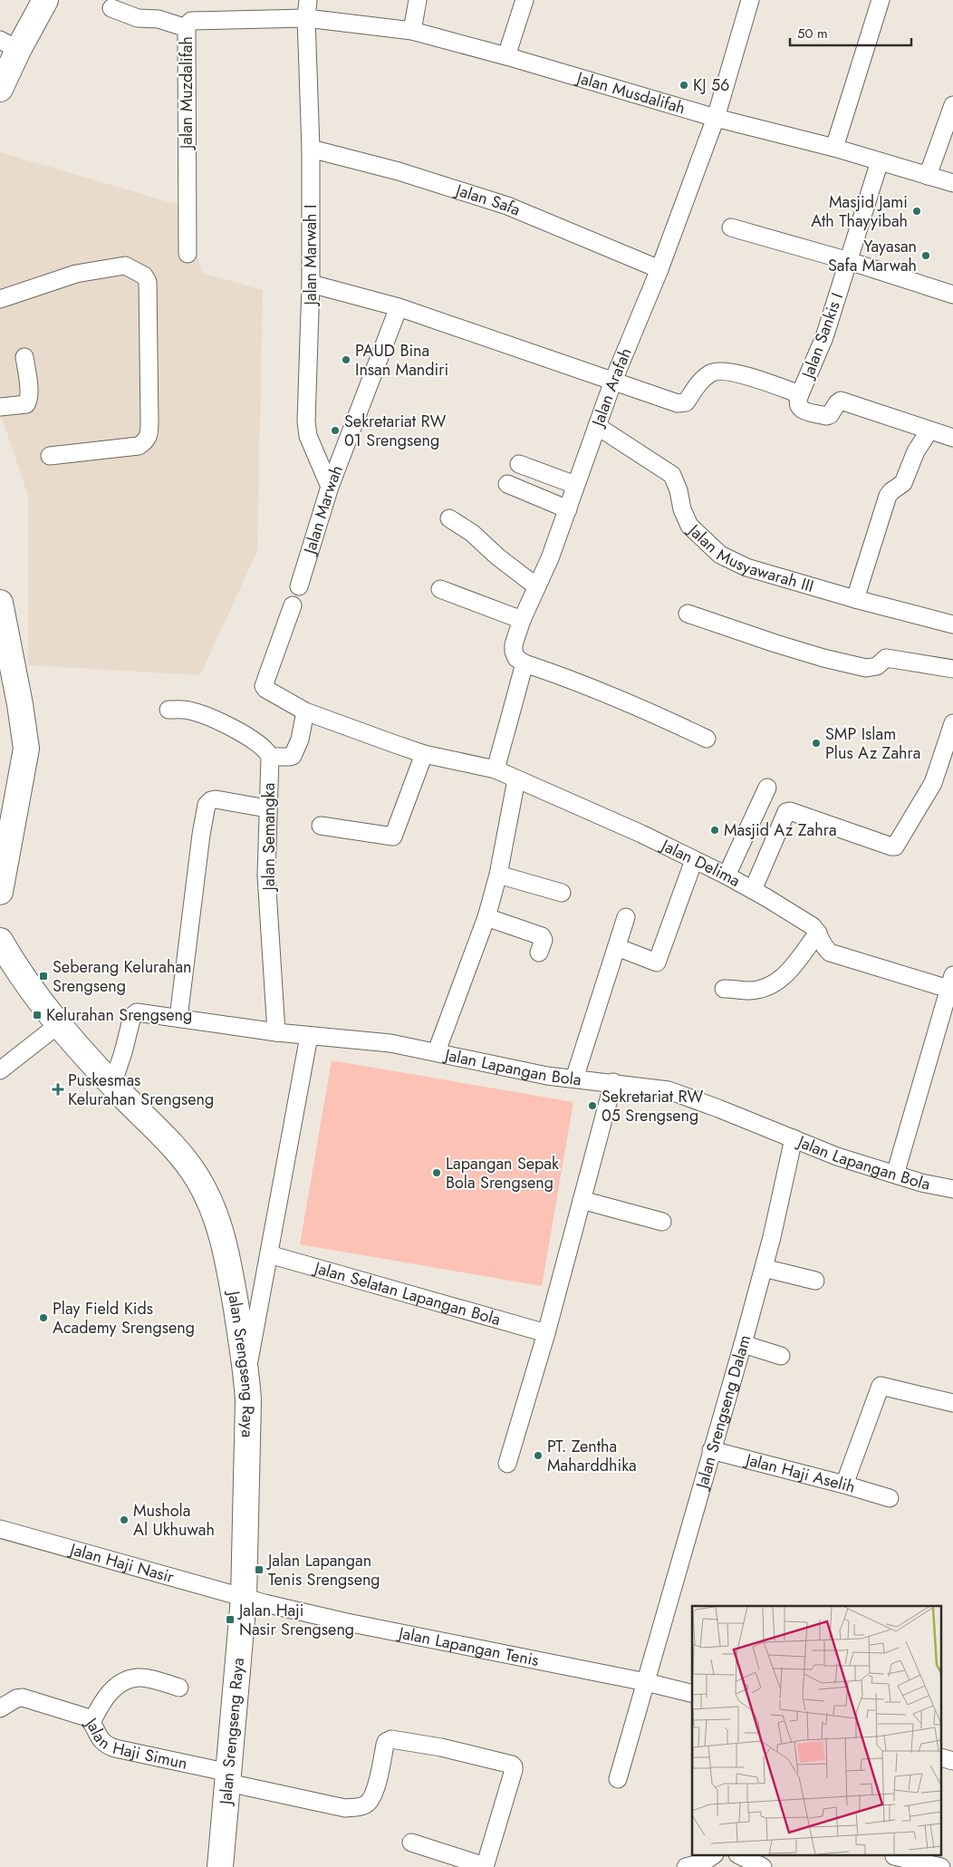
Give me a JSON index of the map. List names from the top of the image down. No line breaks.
{"streets":{"main road":["Jalan Srengseng Raya"],"street":["Jalan Muzdalifah","Jalan Musdalifah","Jalan Safa","Jalan Marwah I","Jalan Sankis I","Jalan Arafah","Jalan Marwah","Jalan Musyawarah III","Jalan Semangka","Jalan Delima","Jalan Lapangan Bola","Jalan Selatan Lapangan Bola","Jalan Srengseng Dalam","Jalan Haji Aselih","Jalan Haji Nasir","Jalan Lapangan Tenis","Jalan Haji Simun"]},"crossings":[["Jalan Muzdalifah","Jalan Musdalifah"],["Jalan Muzdalifah","Jalan Marwah I"],["Jalan Musdalifah","Jalan Marwah I"],["Jalan Musdalifah","Jalan Sankis I"],["Jalan Musdalifah","Jalan Arafah"],["Jalan Safa","Jalan Marwah I"],["Jalan Safa","Jalan Arafah"],["Jalan Marwah I","Jalan Marwah"],["Jalan Arafah","Jalan Musyawarah III"],["Jalan Semangka","Jalan Lapangan Bola"],["Jalan Lapangan Bola","Jalan Srengseng Raya"],["Jalan Lapangan Bola","Jalan Srengseng Dalam"],["Jalan Srengseng Raya","Jalan Haji Nasir"],["Jalan Srengseng Raya","Jalan Lapangan Tenis"],["Jalan Srengseng Raya","Jalan Haji Simun"],["Jalan Srengseng Dalam","Jalan Haji Aselih"],["Jalan Srengseng Dalam","Jalan Lapangan Tenis"],["Jalan Haji Nasir","Jalan Lapangan Tenis"]],"places":{"other":["KJ 56","Masjid Jami Ath Thayyibah","Yayasan Safa Marwah","PAUD Bina Insan Mandiri","Sekretariat RW 01 Srengseng","SMP Islam Plus Az Zahra","Masjid Az Zahra","Sekretariat RW 05 Srengseng","Lapangan Sepak Bola Srengseng","Play Field Kids Academy Srengseng","PT. Zentha Maharddhika","Mushola Al Ukhuwah"],"transit":["Seberang Kelurahan Srengseng","Kelurahan Srengseng","Jalan Lapangan Tenis Srengseng","Jalan Haji Nasir Srengseng"],"health":["Puskesmas Kelurahan Srengseng"]},"scale_bar":"50 m"}
